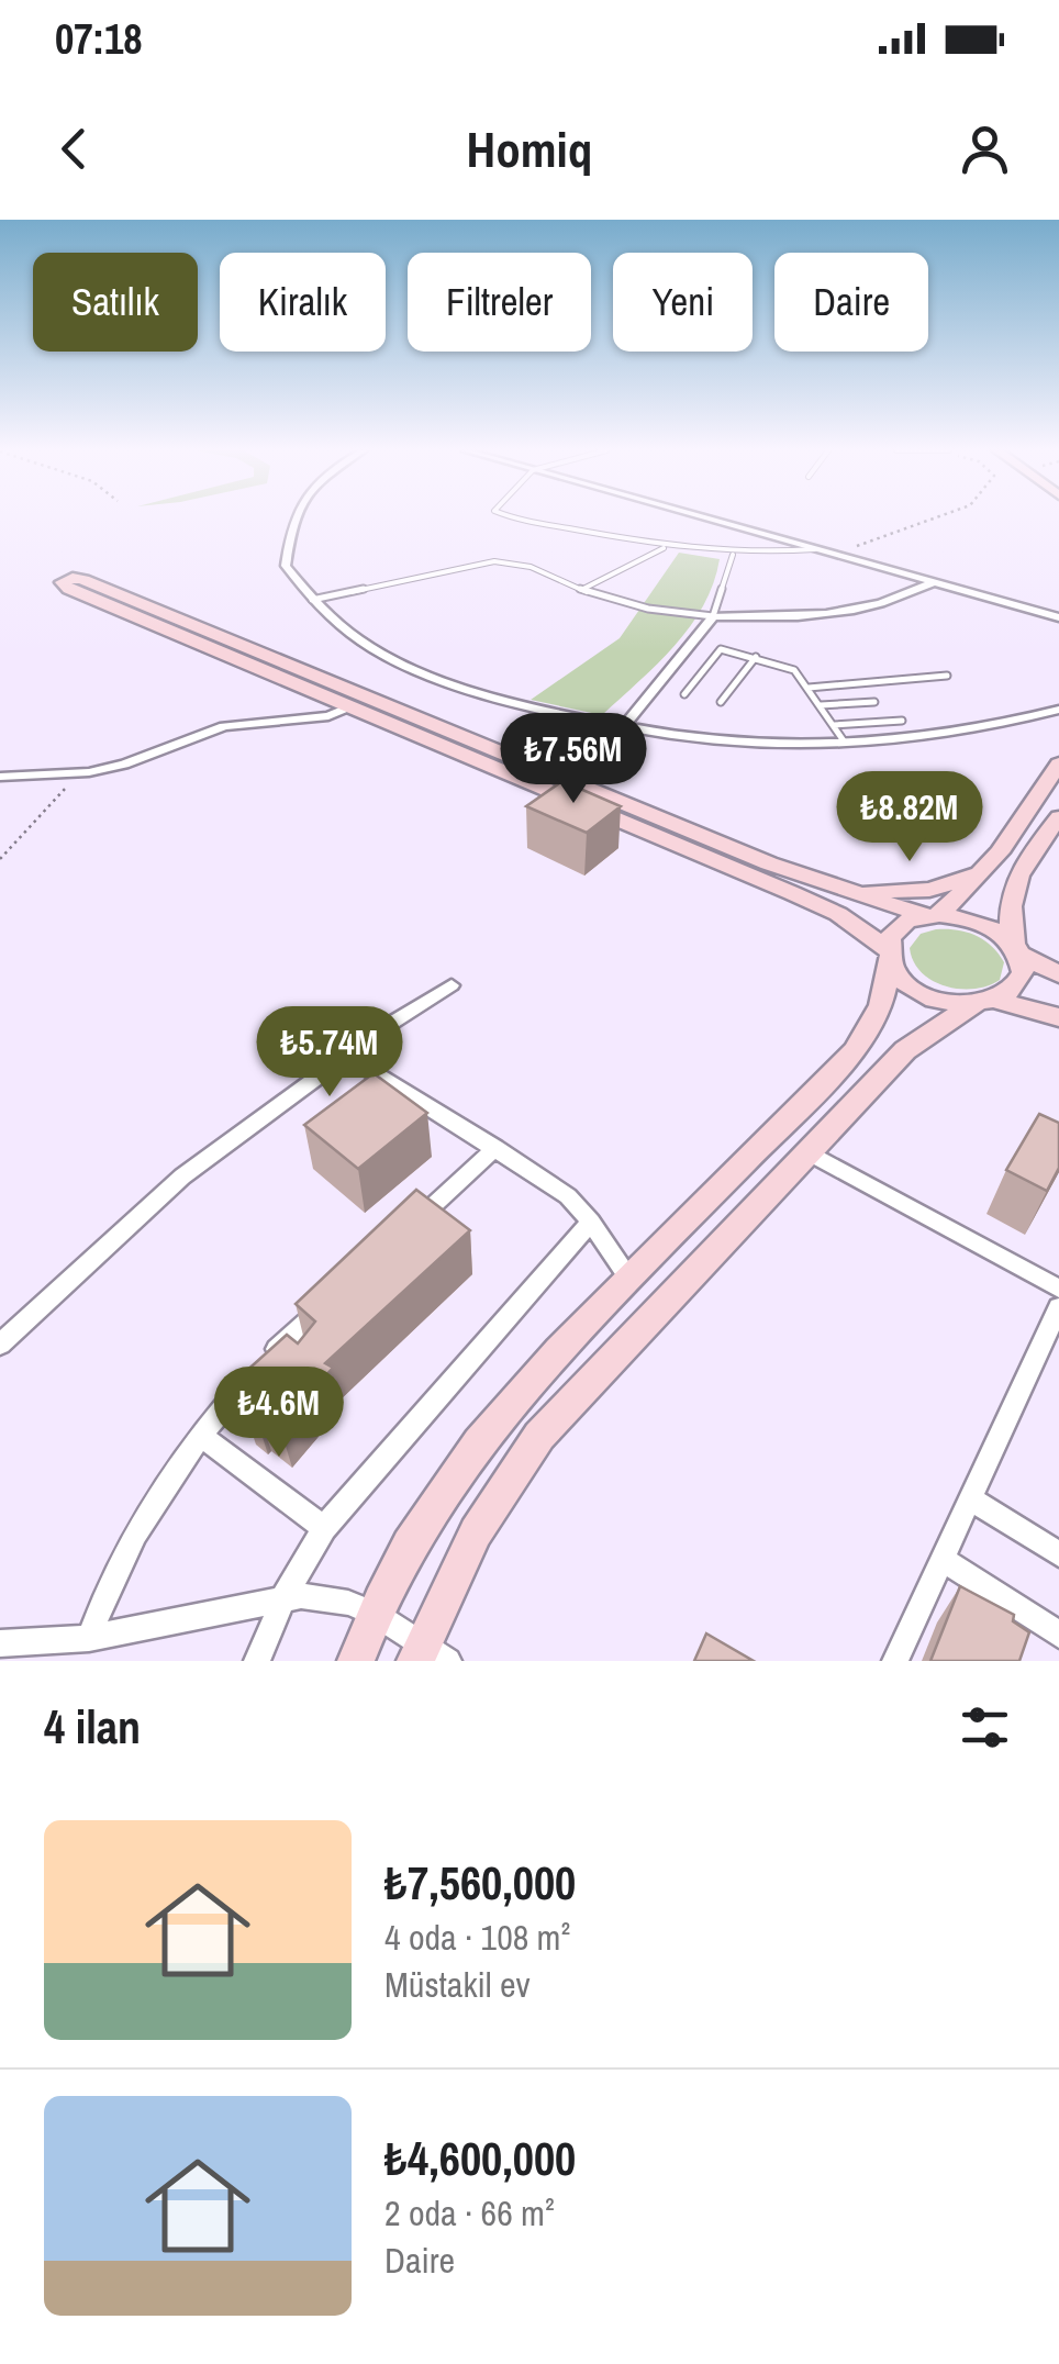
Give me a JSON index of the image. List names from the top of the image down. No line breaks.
{"page":{"status":"07:18","header":"Homiq","chip":["Satılık","Kiralık","Filtreler","Yeni","Daire"],"price":["₺7.56M","₺8.82M","₺5.74M","₺4.6M"],"heading":"4 ilan","list":[{"name":"₺7,560,000","note":"4 oda · 108 m² · Müstakil ev"},{"name":"₺4,600,000","note":"2 oda · 66 m² · Daire"}]}}
